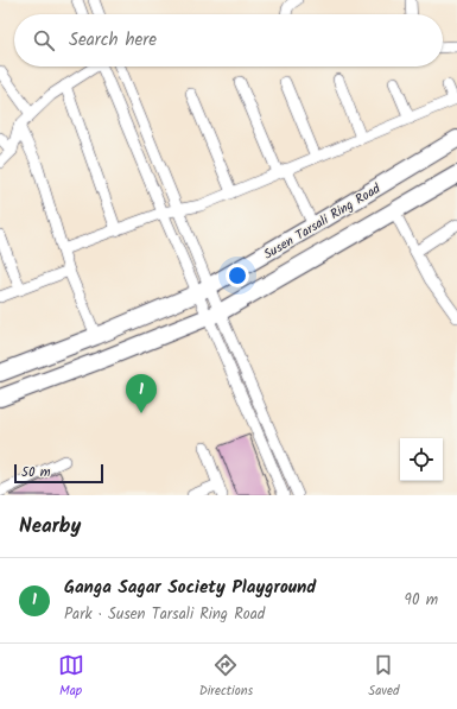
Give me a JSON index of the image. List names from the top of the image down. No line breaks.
{"streets":{"main road":["Susen Tarsali Ring Road"]},"scale_bar":"50 m","page":{"search":"Search here","pins":"1","scale":"50 m","heading":"Nearby","list":[{"mark":"1","name":"Ganga Sagar Society Playground","note":"Park · Susen Tarsali Ring Road","value":"90 m"}],"nav":["Map","Directions","Saved"]}}
